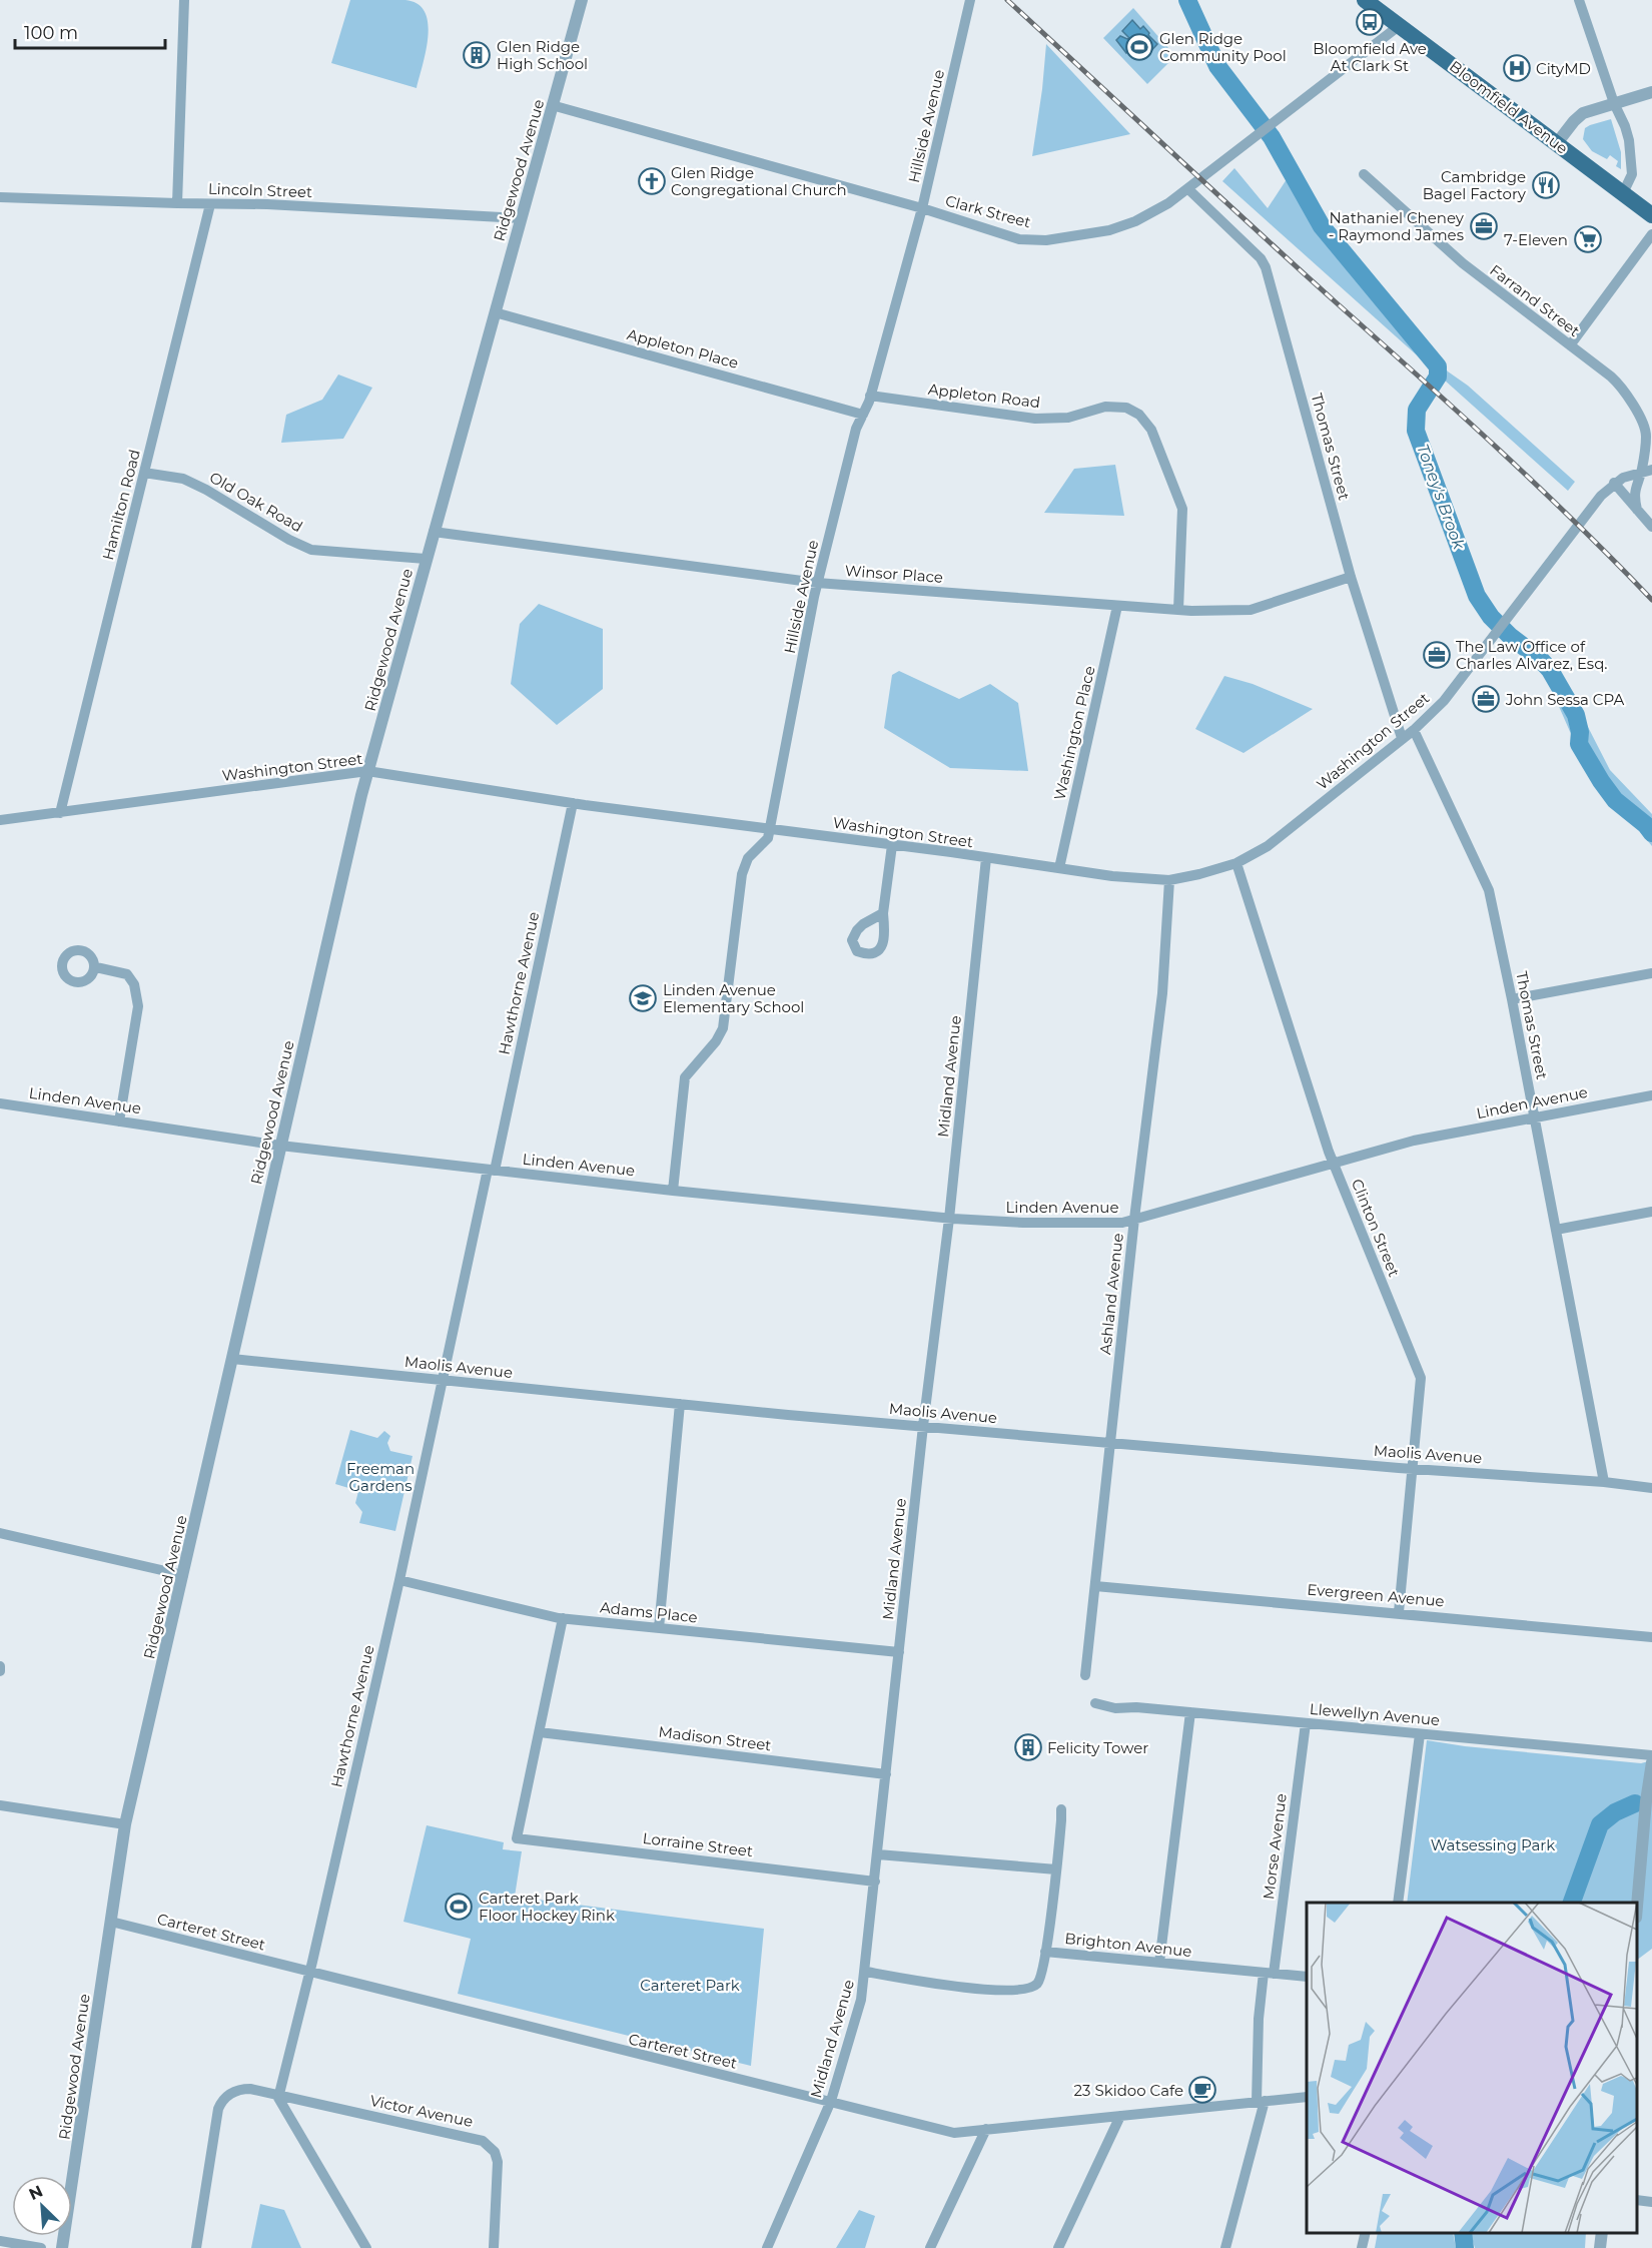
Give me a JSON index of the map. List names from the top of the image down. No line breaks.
{"streets":{"main road":["Bloomfield Avenue"],"street":["Hillside Avenue","Ridgewood Avenue","Lincoln Street","Clark Street","Farrand Street","Appleton Place","Appleton Road","Thomas Street","Old Oak Road","Hamilton Road","Winsor Place","Washington Place","Washington Street","Hawthorne Avenue","Midland Avenue","Linden Avenue","Clinton Street","Ashland Avenue","Maolis Avenue","Evergreen Avenue","Adams Place","Llewellyn Avenue","Madison Street","Lorraine Street","Morse Avenue","Carteret Street","Brighton Avenue","Victor Avenue"]},"crossings":[["Bloomfield Avenue","Clark Street"],["Hillside Avenue","Clark Street"],["Hillside Avenue","Appleton Place"],["Hillside Avenue","Appleton Road"],["Hillside Avenue","Winsor Place"],["Hillside Avenue","Washington Street"],["Hillside Avenue","Linden Avenue"],["Ridgewood Avenue","Lincoln Street"],["Ridgewood Avenue","Clark Street"],["Ridgewood Avenue","Appleton Place"],["Ridgewood Avenue","Old Oak Road"],["Ridgewood Avenue","Winsor Place"],["Ridgewood Avenue","Washington Street"],["Ridgewood Avenue","Linden Avenue"],["Ridgewood Avenue","Maolis Avenue"],["Ridgewood Avenue","Carteret Street"],["Lincoln Street","Hamilton Road"],["Clark Street","Thomas Street"],["Farrand Street","Washington Street"],["Appleton Road","Winsor Place"],["Thomas Street","Winsor Place"],["Thomas Street","Washington Street"],["Thomas Street","Linden Avenue"],["Thomas Street","Maolis Avenue"],["Old Oak Road","Hamilton Road"],["Hamilton Road","Washington Street"],["Winsor Place","Washington Place"],["Washington Place","Washington Street"],["Washington Street","Hawthorne Avenue"],["Washington Street","Midland Avenue"],["Washington Street","Clinton Street"],["Washington Street","Ashland Avenue"],["Hawthorne Avenue","Linden Avenue"],["Hawthorne Avenue","Maolis Avenue"],["Hawthorne Avenue","Adams Place"],["Hawthorne Avenue","Carteret Street"],["Hawthorne Avenue","Victor Avenue"],["Midland Avenue","Linden Avenue"],["Midland Avenue","Maolis Avenue"],["Midland Avenue","Adams Place"],["Midland Avenue","Madison Street"],["Midland Avenue","Lorraine Street"],["Midland Avenue","Carteret Street"],["Midland Avenue","Brighton Avenue"],["Linden Avenue","Clinton Street"],["Linden Avenue","Ashland Avenue"],["Clinton Street","Maolis Avenue"],["Clinton Street","Evergreen Avenue"],["Ashland Avenue","Maolis Avenue"],["Ashland Avenue","Evergreen Avenue"],["Llewellyn Avenue","Morse Avenue"],["Madison Street","Lorraine Street"],["Morse Avenue","Carteret Street"],["Morse Avenue","Brighton Avenue"]],"water":["Toney's Brook"],"parks":["Freeman Gardens","Watsessing Park","Carteret Park"],"places":{"bus stop":["Bloomfield Ave At Clark St"],"sports":["Glen Ridge Community Pool","Carteret Park Floor Hockey Rink"],"building":["Glen Ridge High School","Felicity Tower"],"hospital":["CityMD"],"church":["Glen Ridge Congregational Church"],"restaurant":["Cambridge Bagel Factory"],"office":["Nathaniel Cheney - Raymond James","The Law Office of Charles Alvarez, Esq.","John Sessa CPA"],"supermarket":["7-Eleven"],"school or university":["Linden Avenue Elementary School"],"cafe":["23 Skidoo Cafe"]},"scale_bar":"100 m","north":"top left"}
